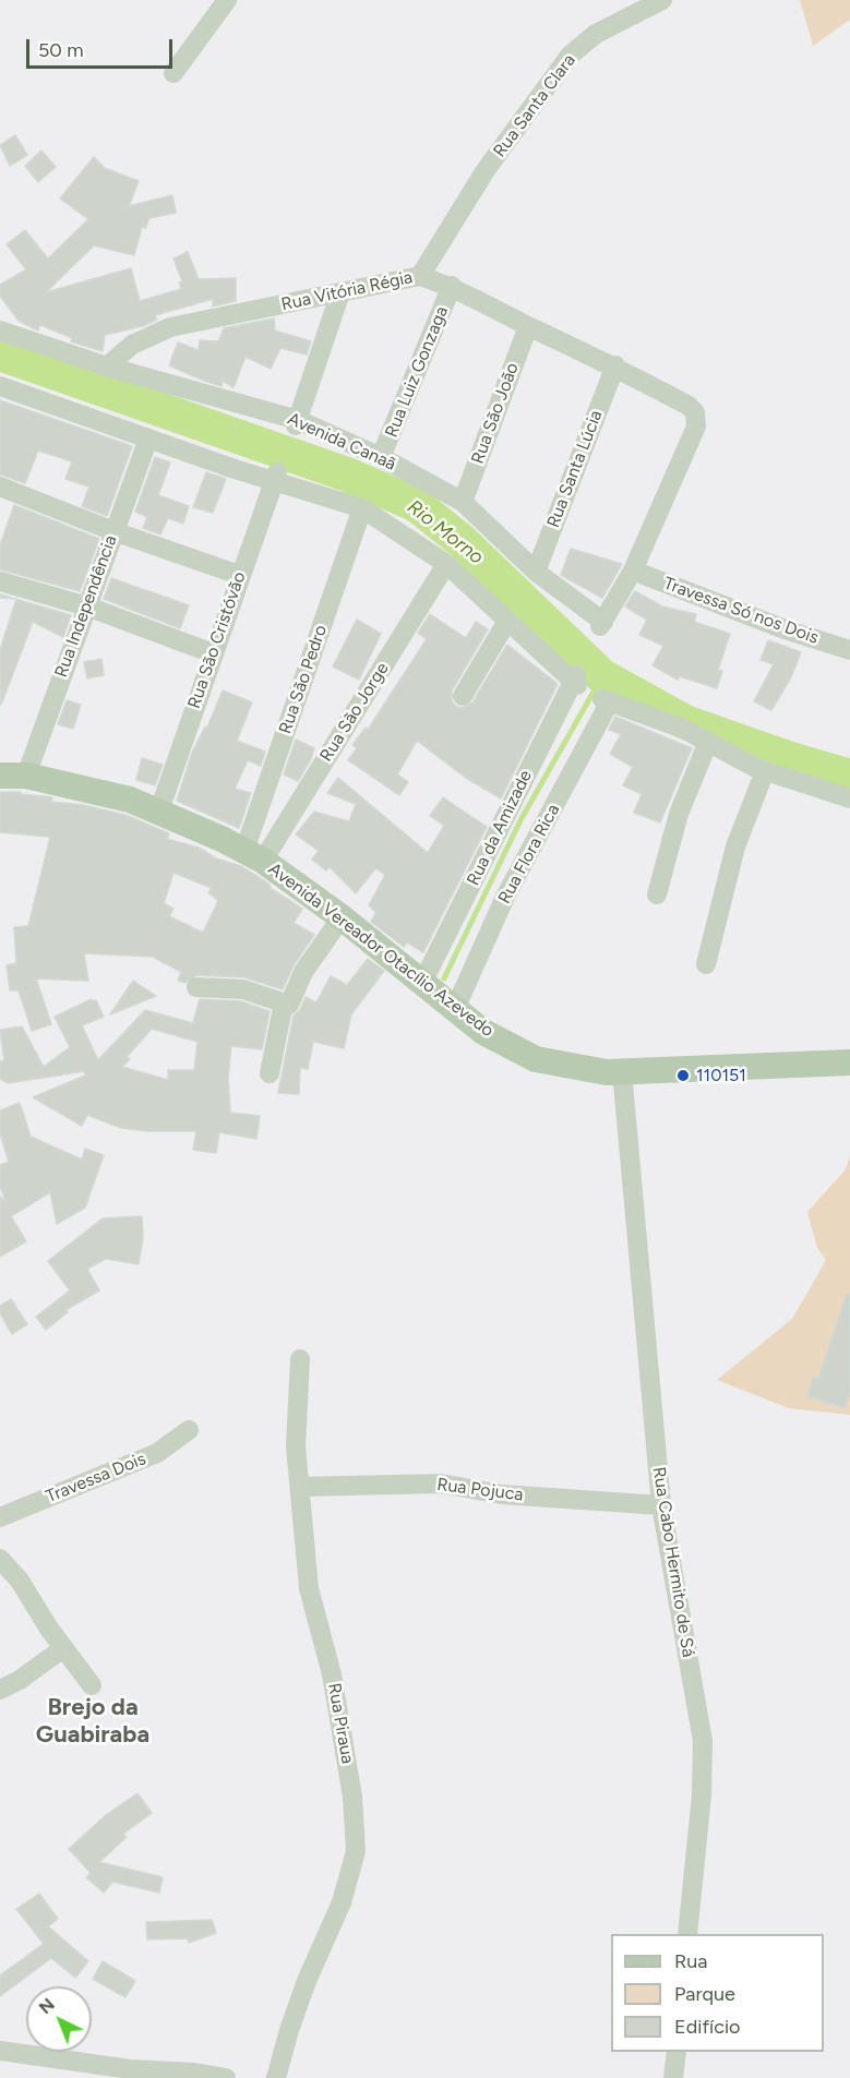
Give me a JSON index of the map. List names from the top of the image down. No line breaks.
{"streets":{"main road":["Avenida Vereador Otacílio Azevedo"],"street":["Rua Santa Clara","Rua Vitória Régia","Rua Luiz Gonzaga","Rua São João","Avenida Canaã","Rua Santa Lúcia","Rua Independência","Travessa Só nos Dois","Rua São Cristóvão","Rua São Pedro","Rua São Jorge","Rua da Amizade","Rua Flora Rica","Travessa Dois","Rua Pojuca","Rua Cabo Hermito de Sá","Rua Piraua"]},"crossings":[["Rua Santa Clara","Rua Vitória Régia"],["Rua Vitória Régia","Rua Luiz Gonzaga"],["Rua Vitória Régia","Rua São João"],["Rua Vitória Régia","Avenida Canaã"],["Rua Vitória Régia","Rua Santa Lúcia"],["Rua Vitória Régia","Travessa Só nos Dois"],["Rua Luiz Gonzaga","Avenida Canaã"],["Rua São João","Avenida Canaã"],["Avenida Canaã","Rua Santa Lúcia"],["Avenida Canaã","Travessa Só nos Dois"],["Rua Independência","Avenida Vereador Otacílio Azevedo"],["Rua São Cristóvão","Avenida Vereador Otacílio Azevedo"],["Rua São Pedro","Rua São Jorge"],["Rua São Pedro","Avenida Vereador Otacílio Azevedo"],["Rua São Jorge","Avenida Vereador Otacílio Azevedo"],["Rua da Amizade","Avenida Vereador Otacílio Azevedo"],["Rua Flora Rica","Avenida Vereador Otacílio Azevedo"],["Avenida Vereador Otacílio Azevedo","Rua Cabo Hermito de Sá"],["Rua Pojuca","Rua Cabo Hermito de Sá"],["Rua Pojuca","Rua Piraua"]],"districts":["Brejo da Guabiraba"],"water":["Rio Morno"],"places":["110151"],"legend":["Rua","Parque","Edifício"],"scale_bar":"50 m","north":"top left"}
